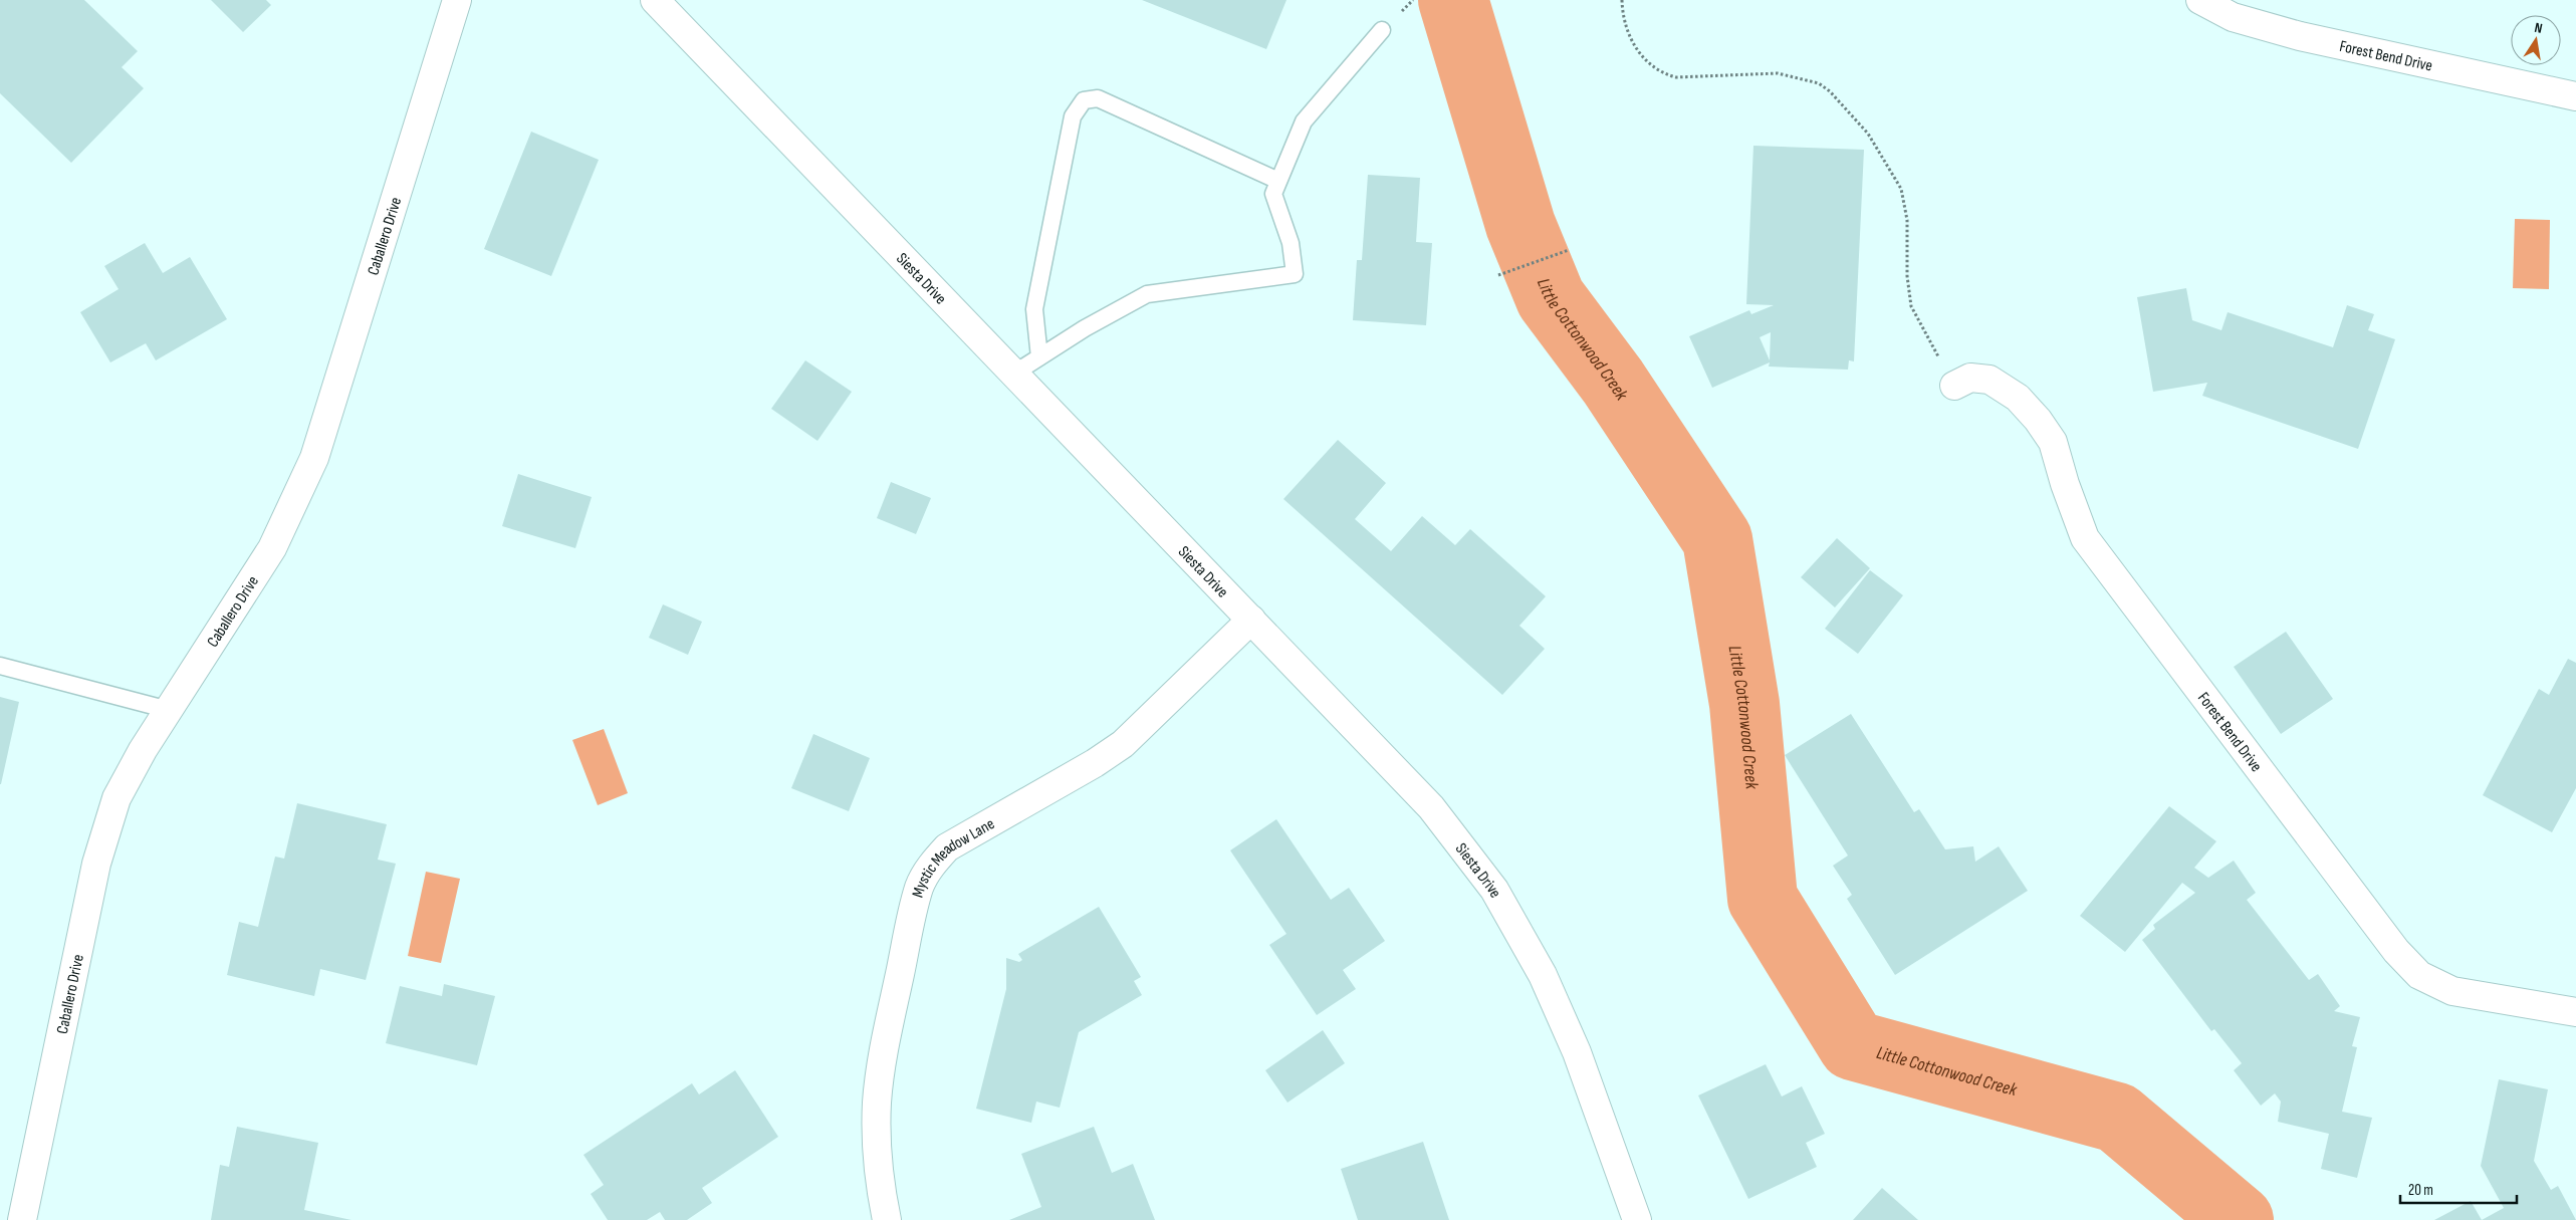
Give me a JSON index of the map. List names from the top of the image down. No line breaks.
{"streets":{"street":["Forest Bend Drive","Caballero Drive","Siesta Drive","Mystic Meadow Lane"]},"crossings":[["Siesta Drive","Mystic Meadow Lane"]],"water":["Little Cottonwood Creek"],"scale_bar":"20 m","north":"top"}
